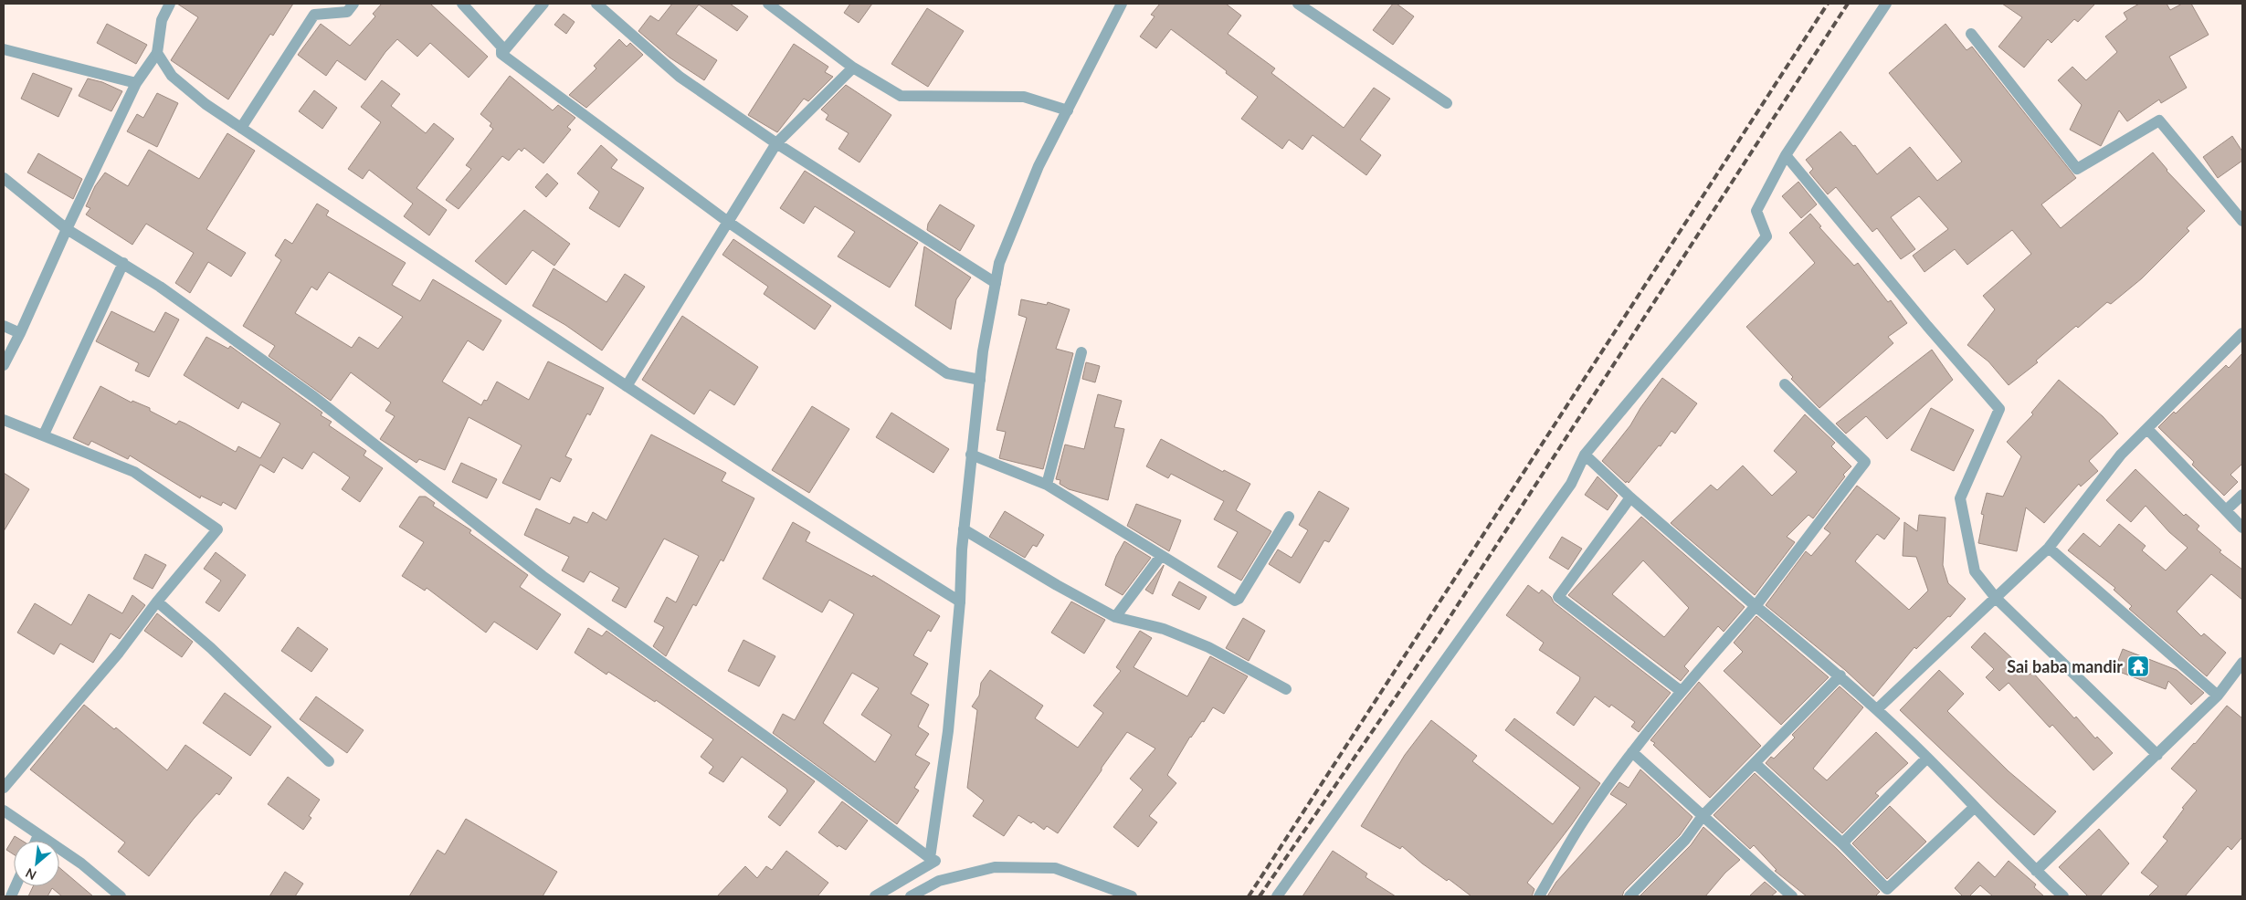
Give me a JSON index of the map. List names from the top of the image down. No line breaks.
{"places":{"temple":["Sai baba mandir"]},"north":"bottom left"}
